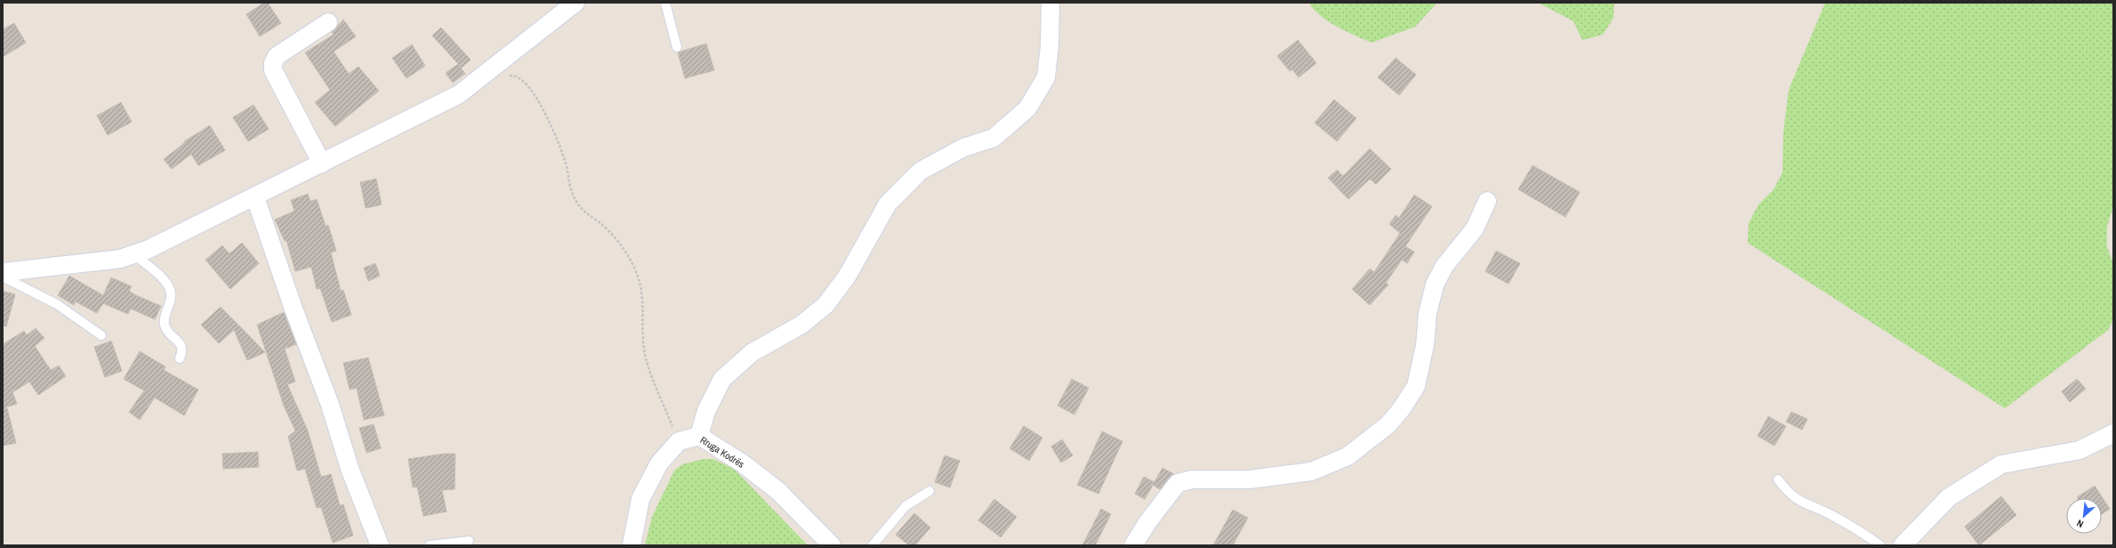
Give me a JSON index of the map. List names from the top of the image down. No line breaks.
{"streets":{"street":["Rruga Kodrës"]},"north":"bottom left"}
